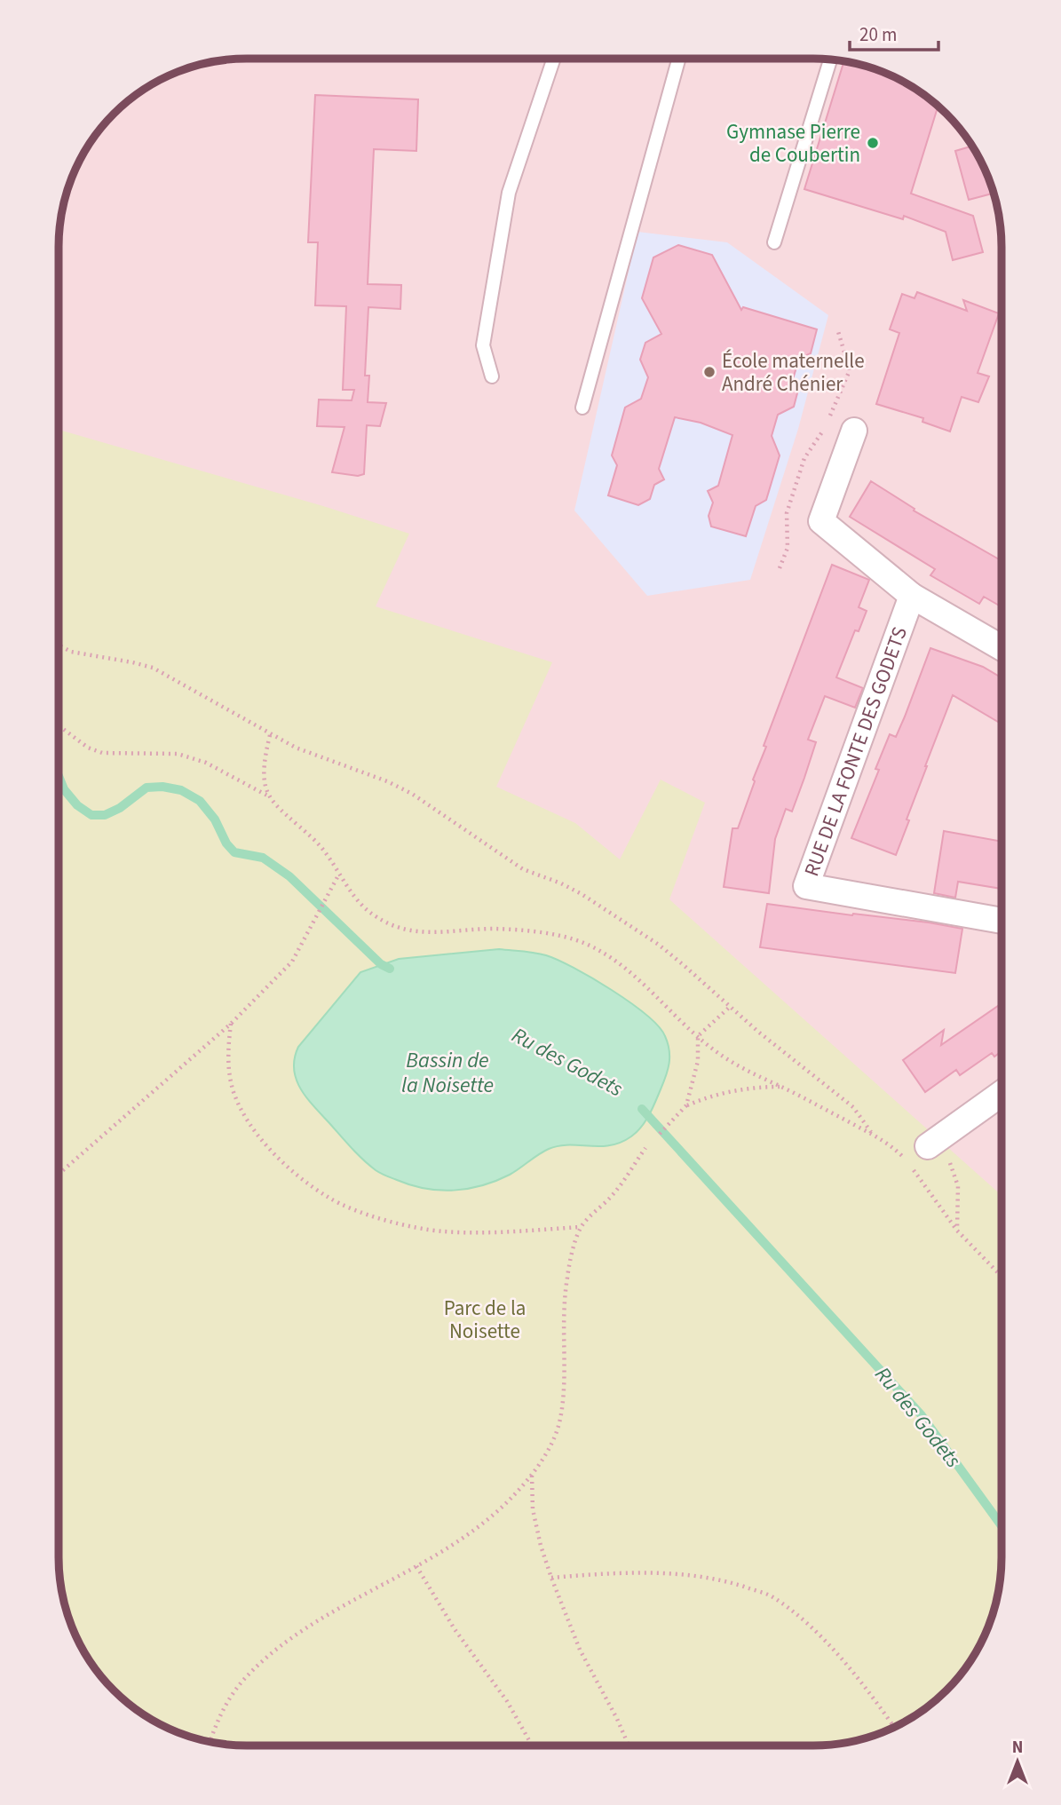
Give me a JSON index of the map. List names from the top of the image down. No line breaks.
{"streets":{"street":["RUE DE LA FONTE DES GODETS"]},"water":["Bassin de la Noisette","Ru des Godets"],"parks":["Parc de la Noisette"],"places":["Gymnase Pierre de Coubertin","École maternelle André Chénier"],"scale_bar":"20 m","north":"top"}
